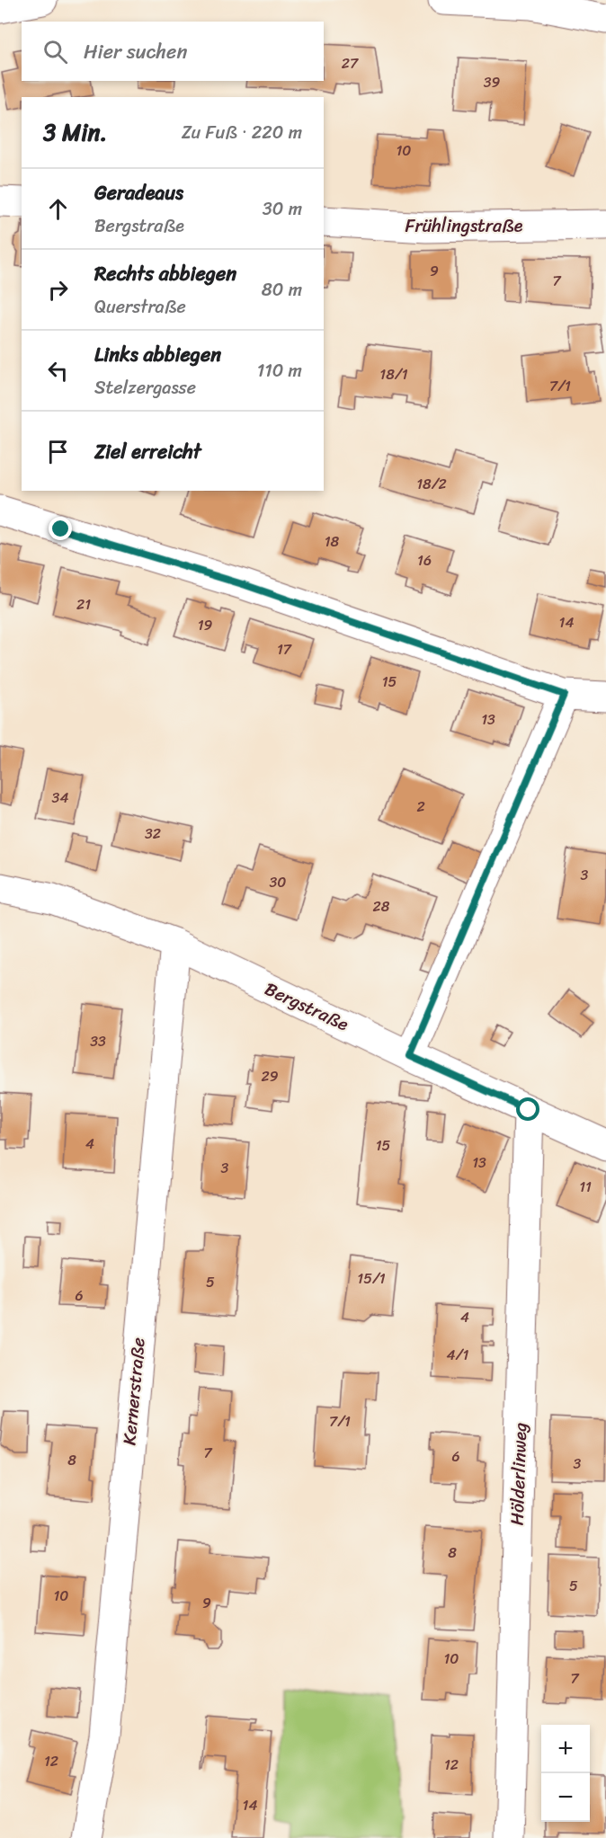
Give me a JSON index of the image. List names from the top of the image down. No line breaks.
{"streets":{"street":["Frühlingstraße","Bergstraße","Kernerstraße","Hölderlinweg"]},"crossings":[["Bergstraße","Kernerstraße"],["Bergstraße","Hölderlinweg"]],"house_numbers":["27","39","10","9","7","18/1","7/1","18/2","18","16","21","14","19","17","15","13","34","2","32","3","30","28","33","29","4","15","13","3","11","15/1","5","6","4","4/1","7/1","7","6","8","3","8","5","10","9","10","7","12","12","14"],"page":{"search":"Hier suchen","heading":["3 Min.","Zu Fuß · 220 m"],"list":[["Geradeaus","Bergstraße","30 m"],["Rechts abbiegen","Querstraße","80 m"],["Links abbiegen","Stelzergasse","110 m"],"Ziel erreicht"],"map_buttons":["+","−"]}}
